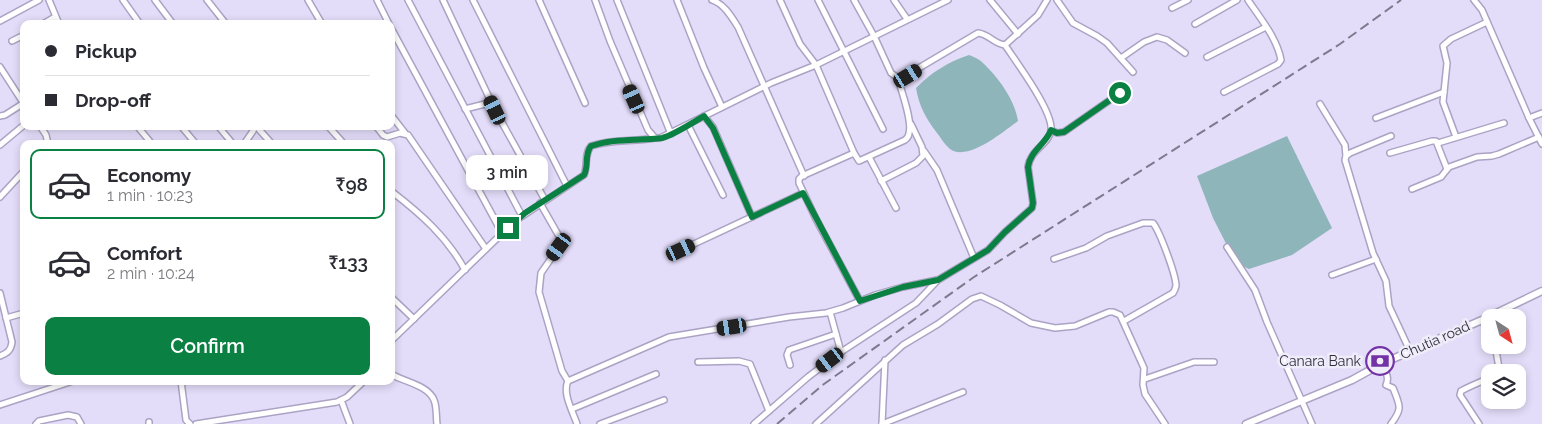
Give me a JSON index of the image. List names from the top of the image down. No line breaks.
{"streets":{"street":["Chutia road"]},"places":{"bank":["Canara Bank"]},"north":"bottom right","page":{"banner":["Pickup","Drop-off"],"list":[{"name":"Economy","note":"1 min · 10:23","value":"₹98"},{"name":"Comfort","note":"2 min · 10:24","value":"₹133"}],"bubble":"3 min","buttons":"Confirm"}}
